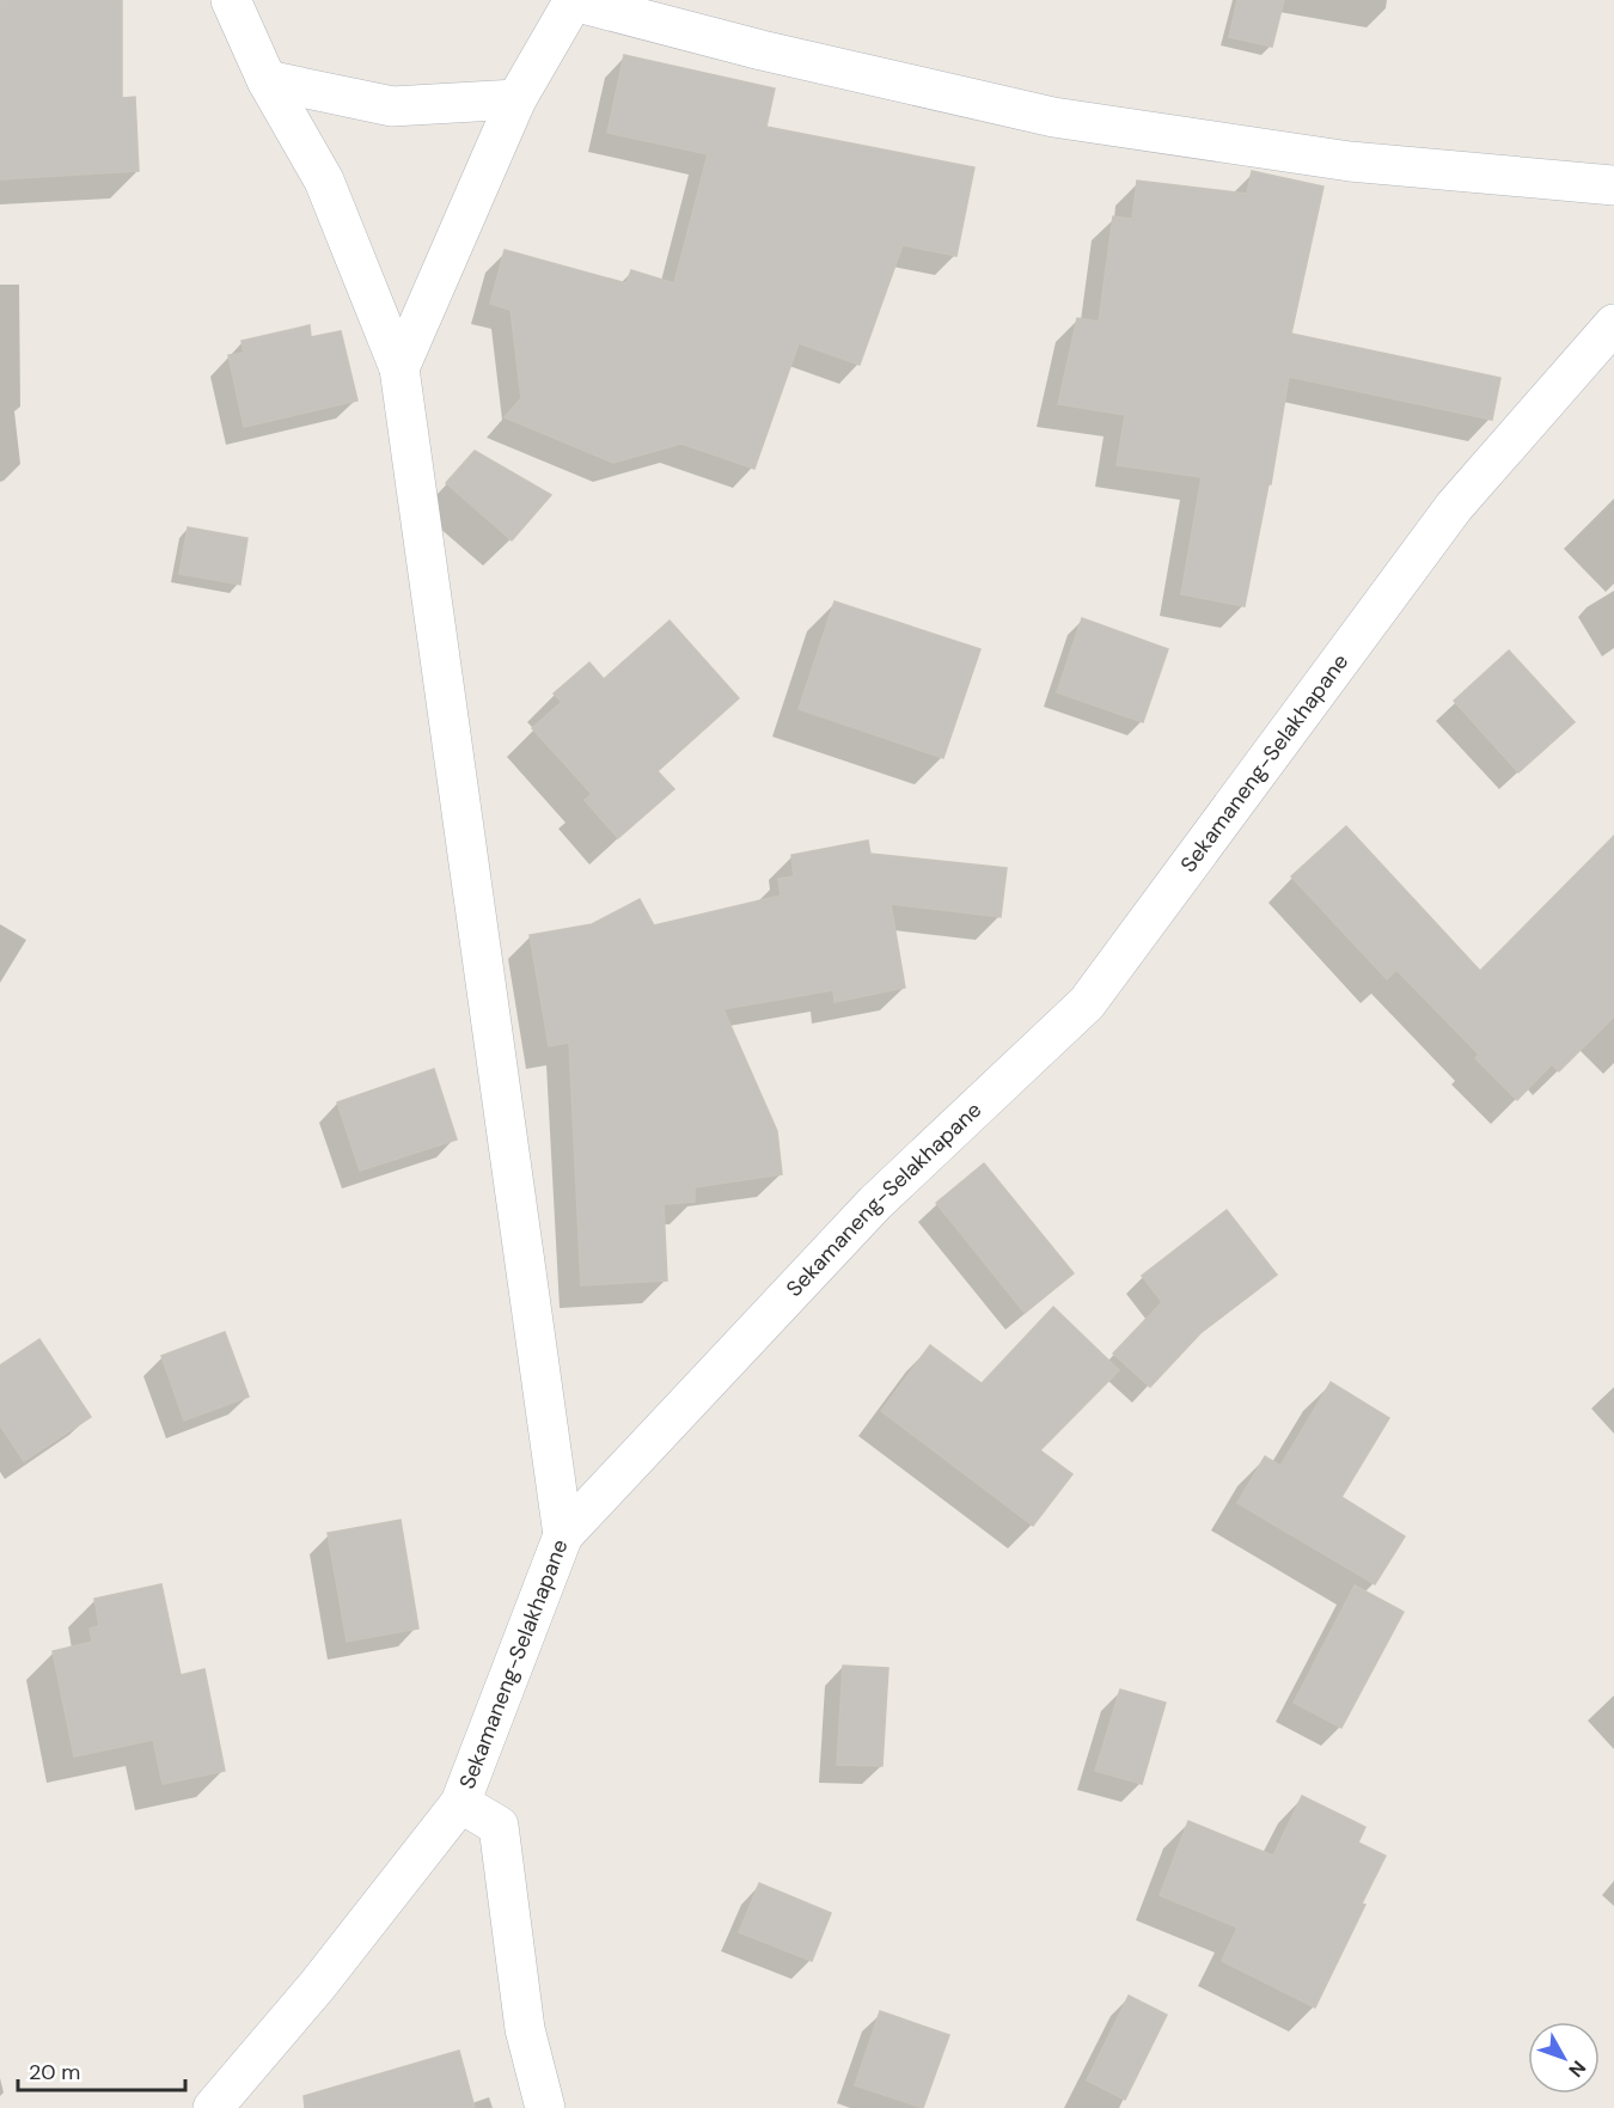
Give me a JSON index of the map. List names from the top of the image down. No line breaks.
{"streets":{"street":["Sekamaneng-Selakhapane"]},"scale_bar":"20 m","north":"bottom right"}
